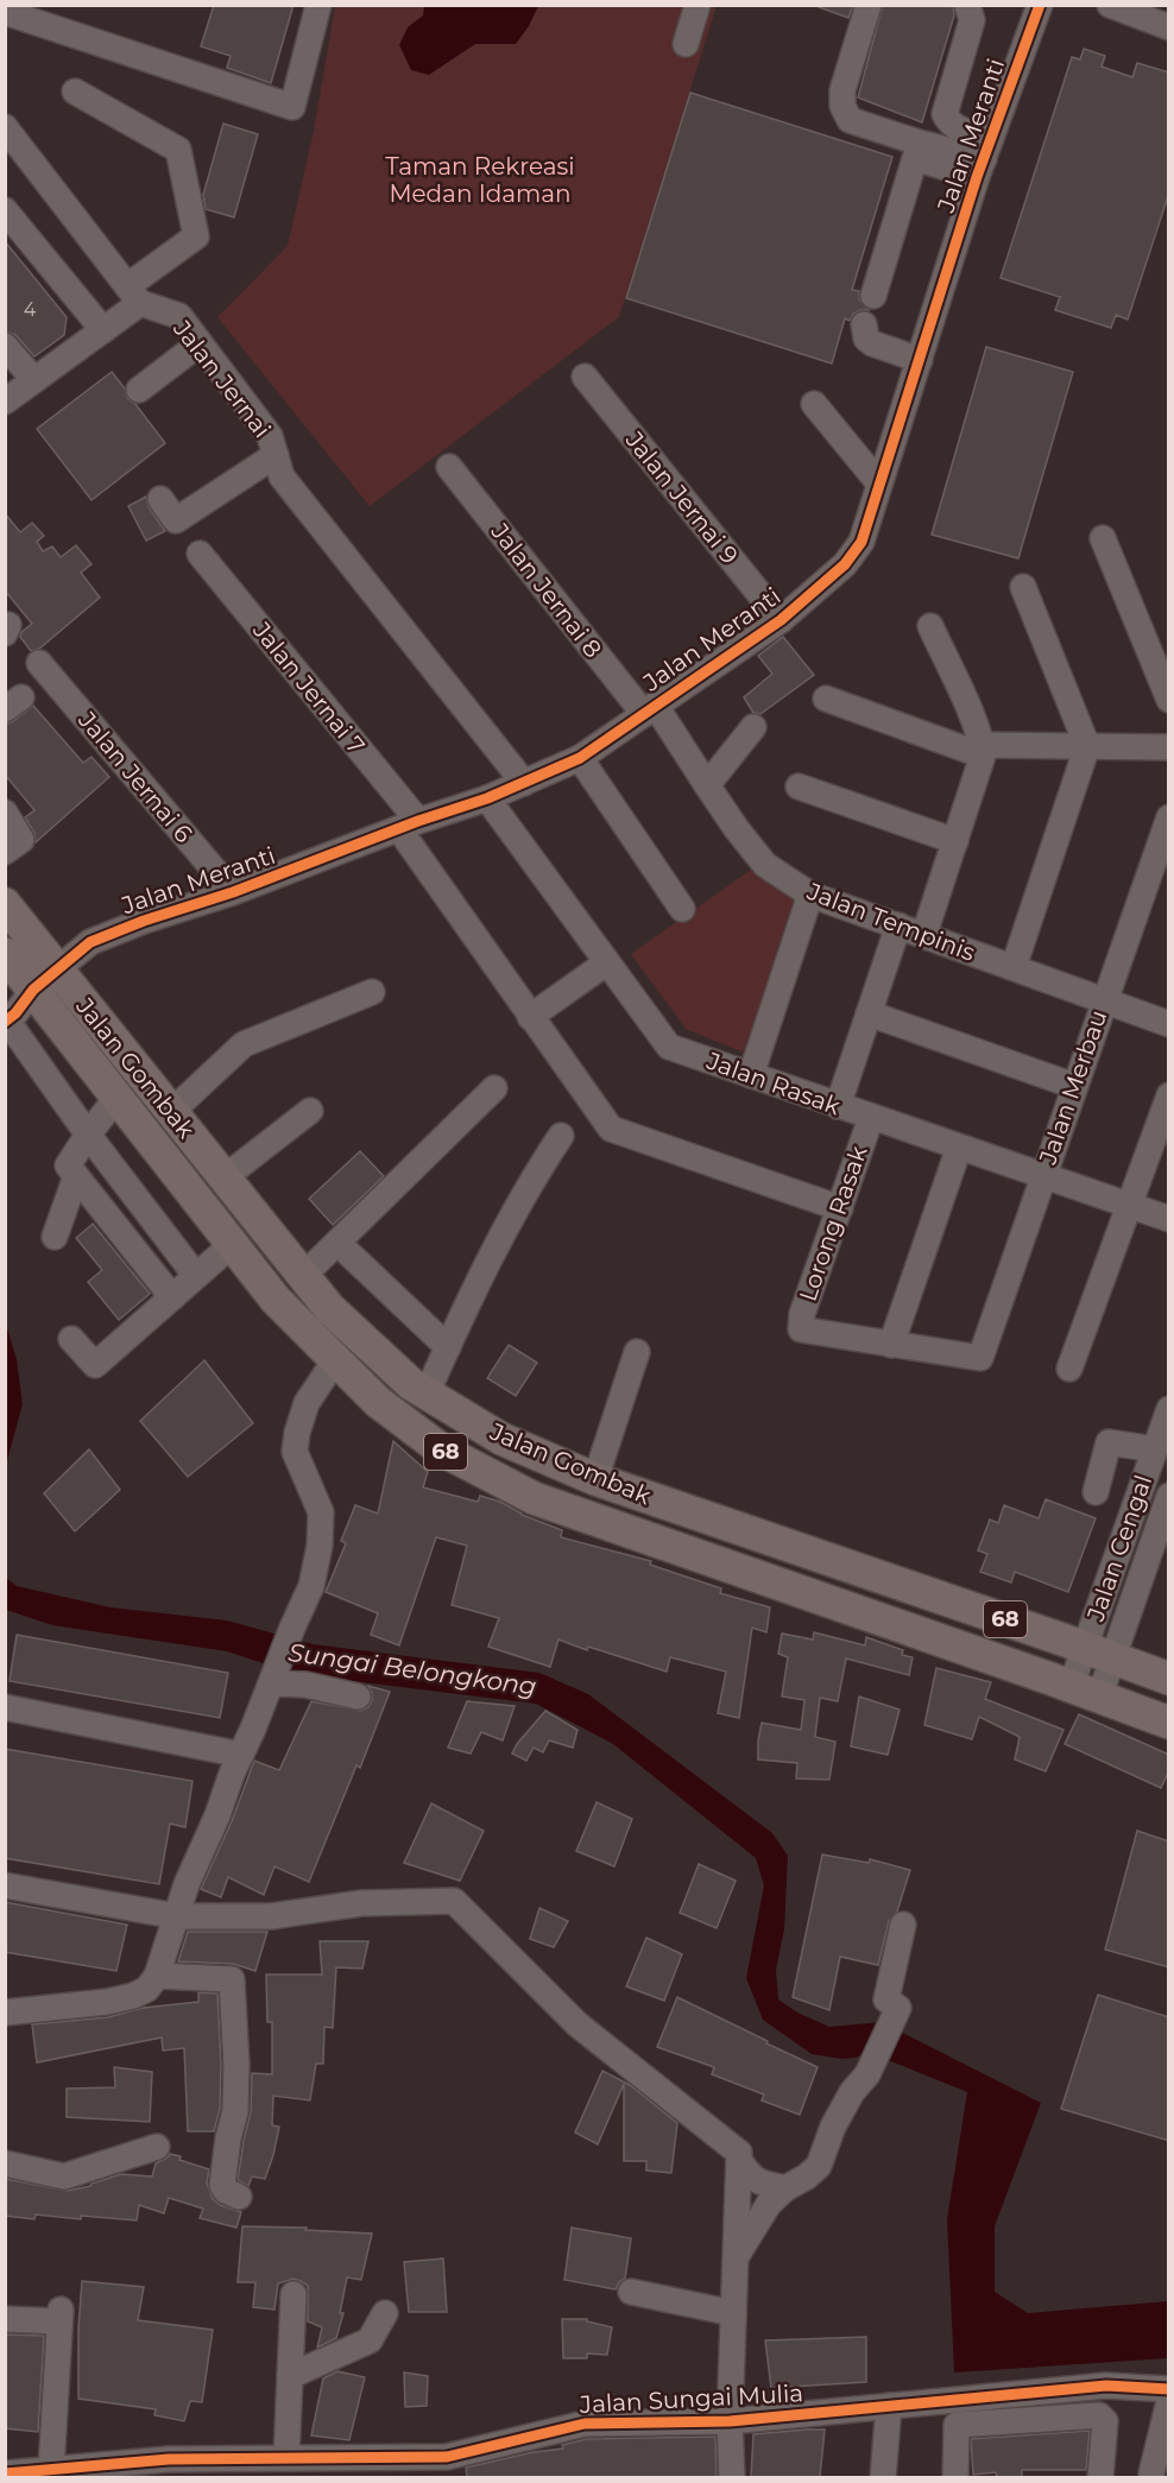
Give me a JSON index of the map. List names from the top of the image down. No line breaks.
{"streets":{"main road":["Jalan Gombak","68"],"street":["Jalan Meranti","Jalan Jernai","Jalan Jernai 9","Jalan Jernai 8","Jalan Jernai 7","Jalan Jernai 6","Jalan Tempinis","Jalan Rasak","Jalan Merbau","Lorong Rasak","Jalan Cengal","Jalan Sungai Mulia"]},"crossings":[["Jalan Meranti","Jalan Jernai"],["Jalan Meranti","Jalan Jernai 9"],["Jalan Meranti","Jalan Jernai 8"],["Jalan Meranti","Jalan Jernai 7"],["Jalan Meranti","Jalan Jernai 6"],["Jalan Meranti","Jalan Gombak"],["Jalan Meranti","Jalan Rasak"],["Jalan Jernai 8","Jalan Tempinis"],["Jalan Jernai 7","Lorong Rasak"],["Jalan Tempinis","Jalan Merbau"],["Jalan Gombak","Jalan Cengal"],["Jalan Rasak","Jalan Merbau"],["Jalan Rasak","Lorong Rasak"],["Jalan Merbau","Lorong Rasak"]],"water":["Sungai Belongkong"],"parks":["Taman Rekreasi Medan Idaman"],"house_numbers":["4"]}
